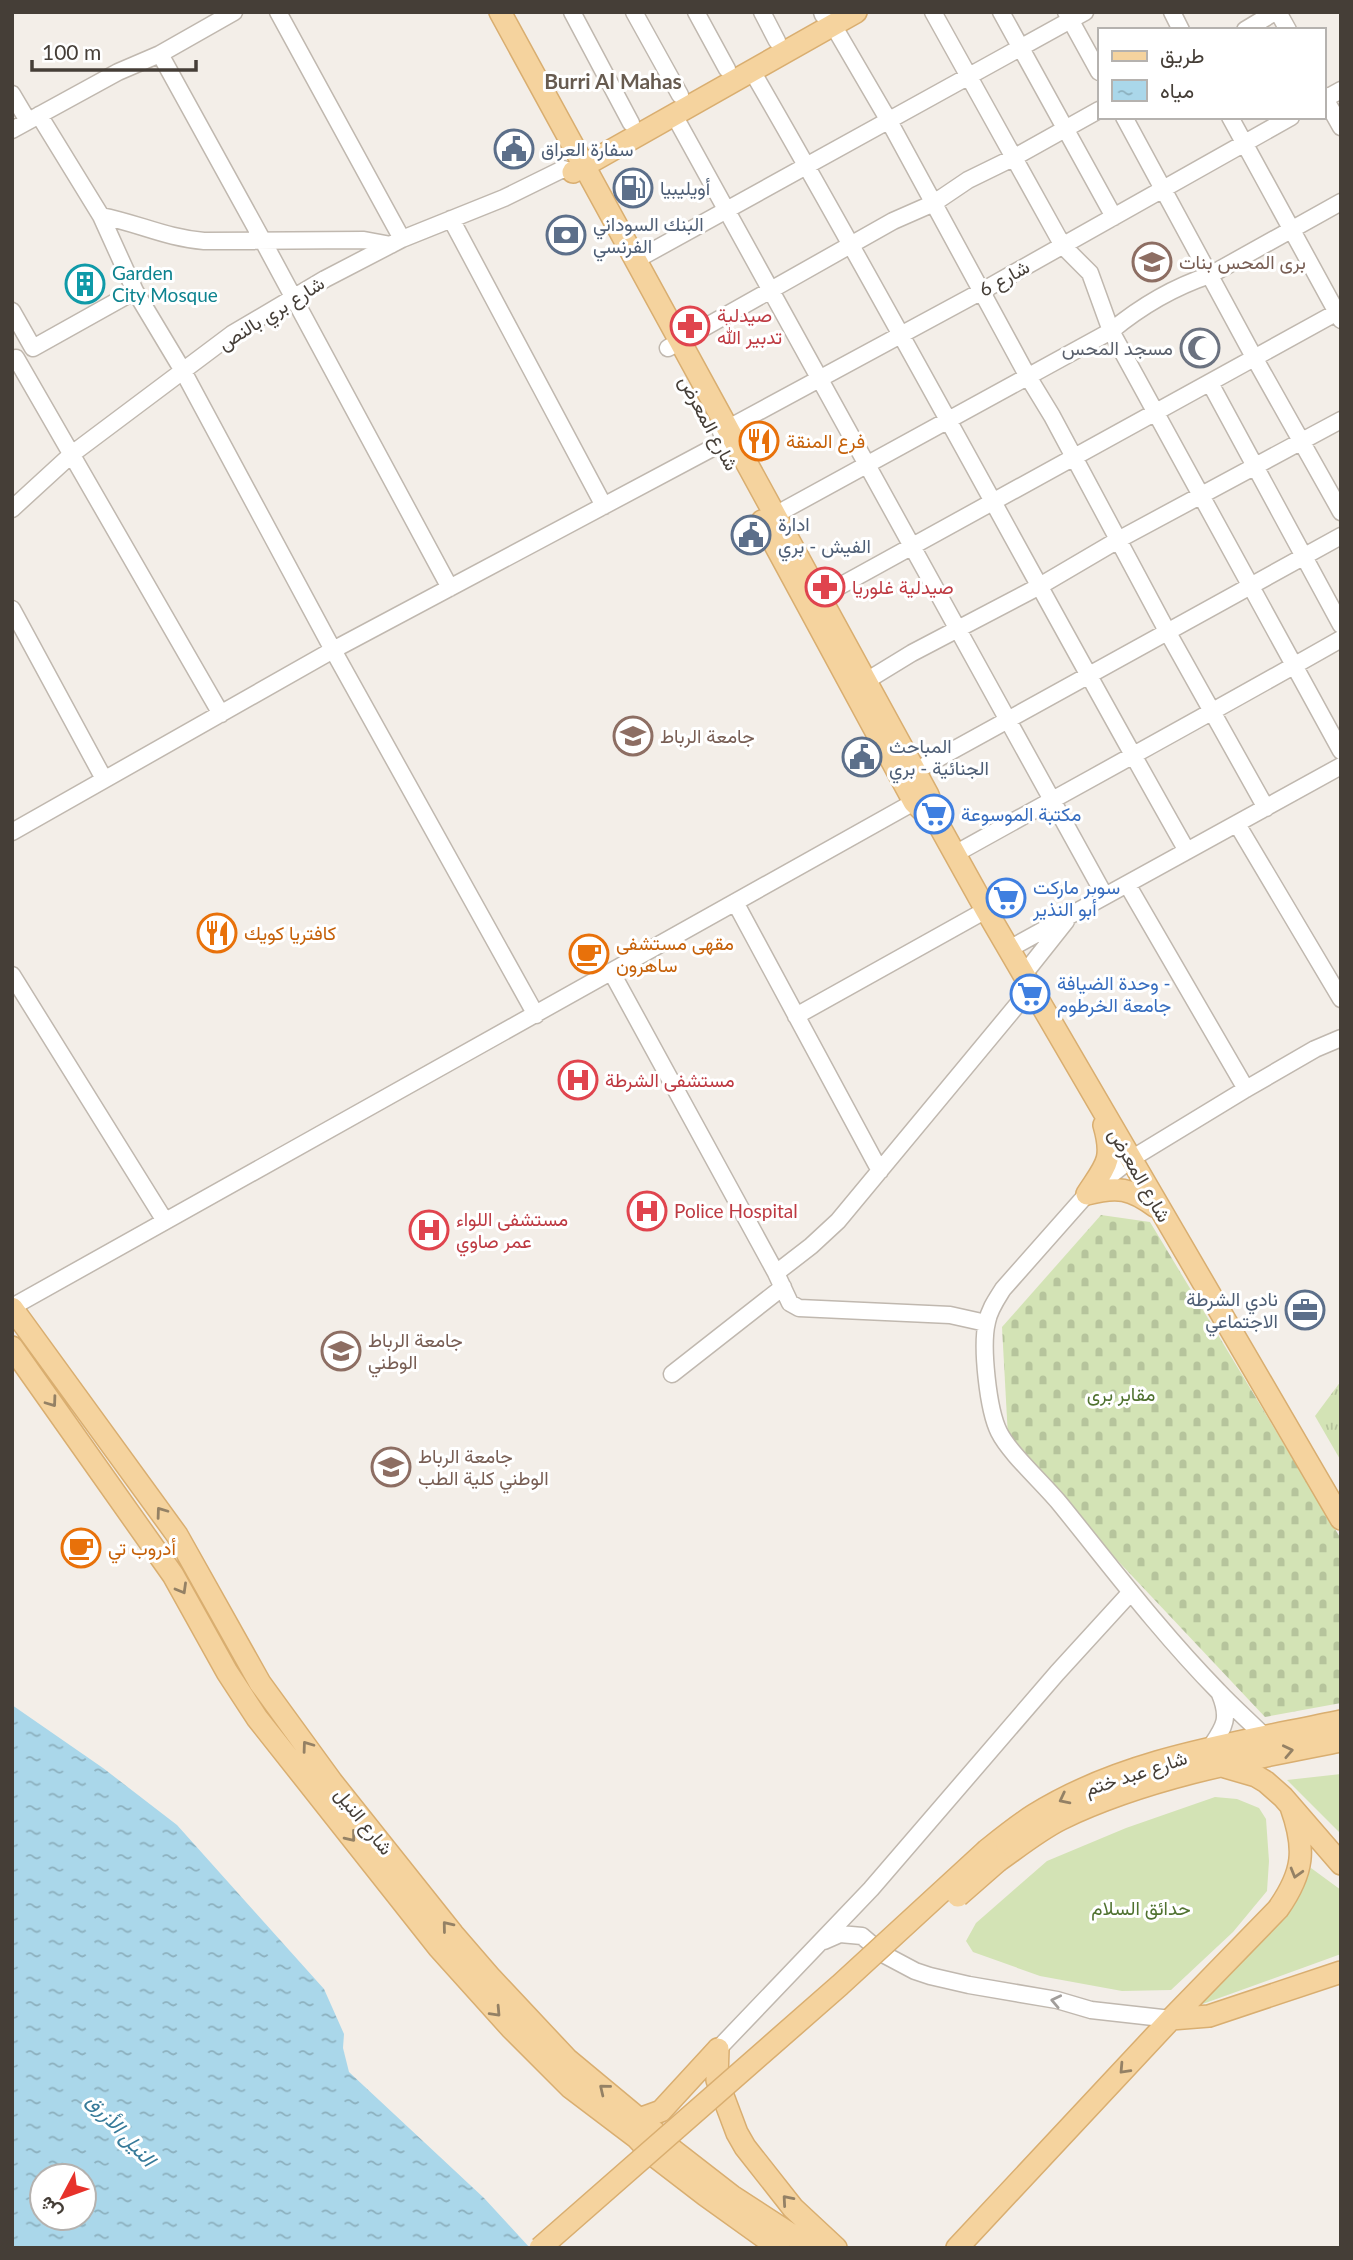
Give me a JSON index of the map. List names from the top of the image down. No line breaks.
{"streets":{"main road":["شارع بري بالنص","شارع المعرض","شارع عبد ختم","شارع النيل"],"street":["شارع 6"]},"crossings":[["شارع 6","شارع المعرض"],["شارع بري بالنص","شارع المعرض"]],"districts":["Burri Al Mahas"],"water":["النيل الأزرق"],"parks":["مقابر برى","حدائق السلام"],"places":{"public building":["سفارة العراق","ادارة الفيش - بري","المباحث الجنائية - بري"],"fuel station":["أويليبيا"],"bank":["البنك السوداني الفرنسي"],"school or university":["برى المحس بنات","جامعة الرباط","جامعة الرباط الوطني","جامعة الرباط الوطني كلية الطب"],"building":["Garden City Mosque"],"pharmacy":["صيدلية تدبير الله","صيدلية غلوريا"],"mosque":["مسجد المحس"],"restaurant":["فرع المنقة","كافتريا كويك"],"supermarket":["مكتبة الموسوعة","سوبر ماركت أبو النذير","وحدة الضيافة - جامعة الخرطوم"],"cafe":["مقهى مستشفى ساهرون","أدروب تي"],"hospital":["مستشفى الشرطة","Police Hospital","مستشفى اللواء عمر صاوي"],"office":["نادي الشرطة الاجتماعي"]},"legend":["طريق","مياه"],"scale_bar":"100 m","north":"bottom left"}
